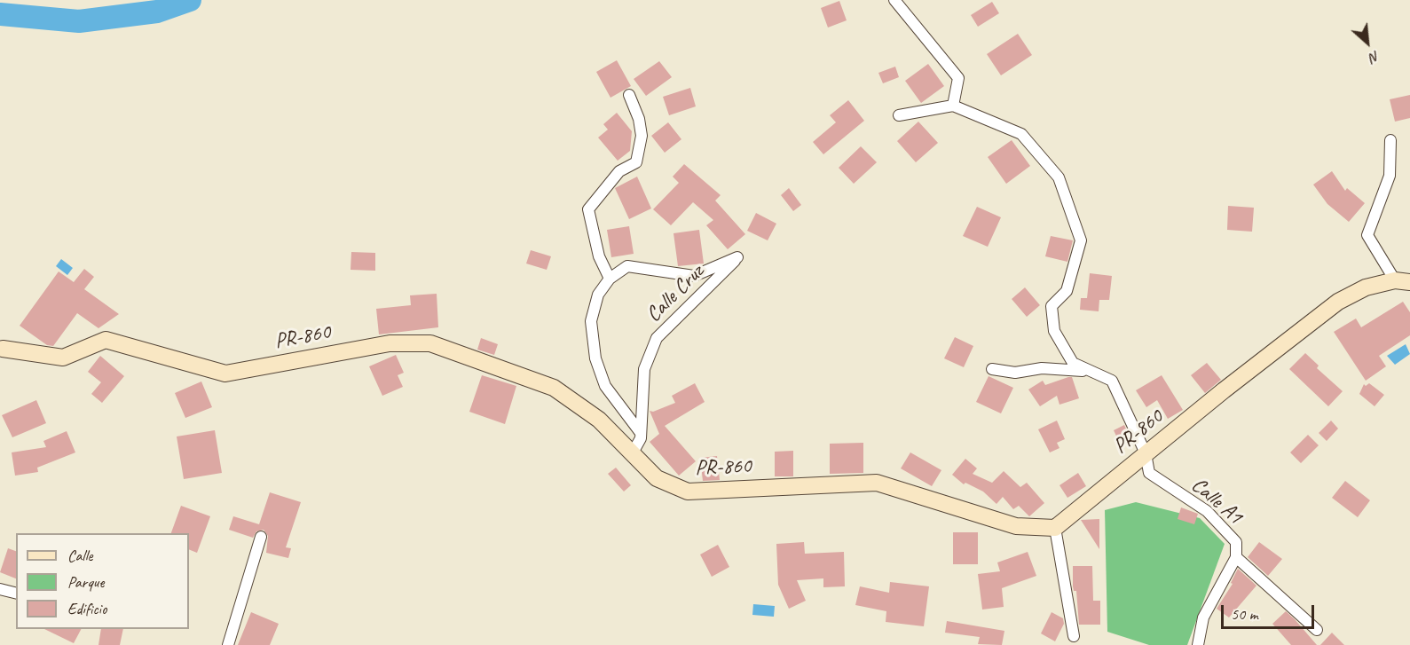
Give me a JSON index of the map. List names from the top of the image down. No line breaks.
{"streets":{"street":["Calle Cruz","PR-860","Calle A1"]},"crossings":[["Calle Cruz","PR-860"],["PR-860","Calle A1"]],"legend":["Calle","Parque","Edificio"],"scale_bar":"50 m","north":"bottom right"}
